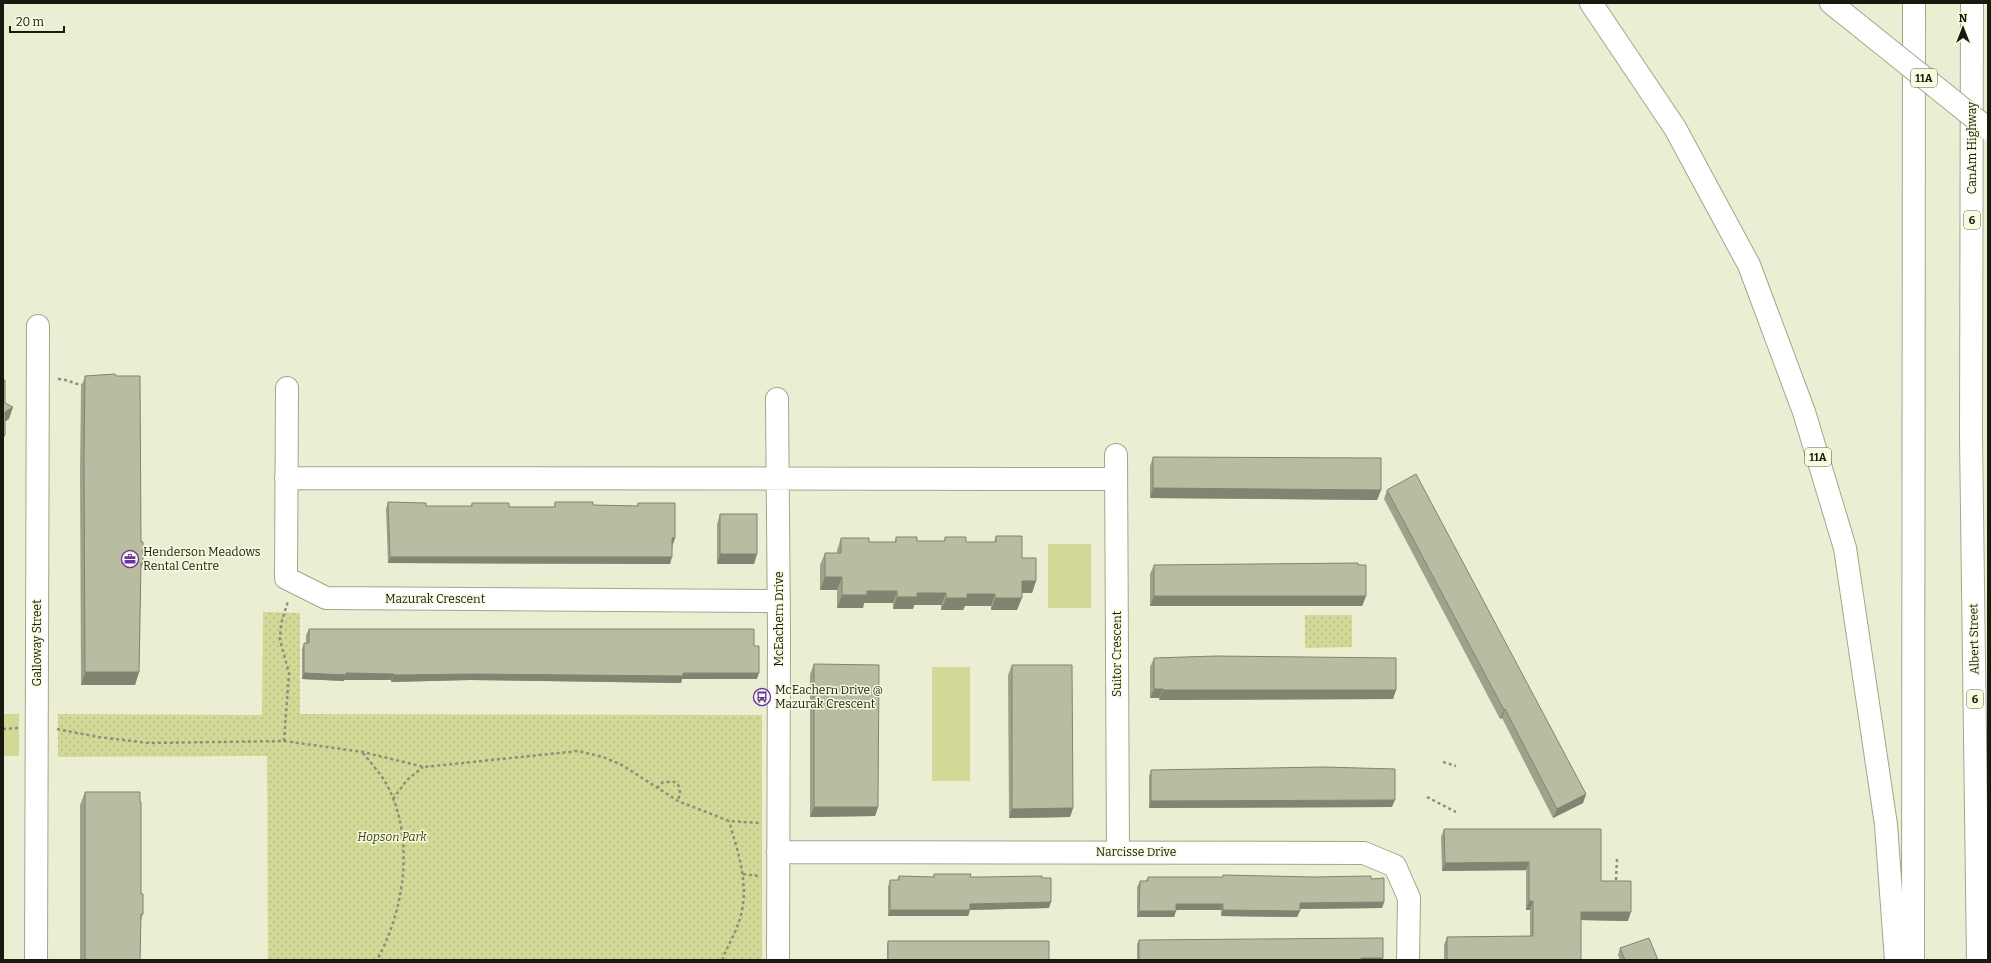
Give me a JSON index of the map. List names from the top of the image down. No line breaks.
{"streets":{"main road":["11A","CanAm Highway","6","Mazurak Crescent","McEachern Drive","Albert Street","Galloway Street","Suitor Crescent","Narcisse Drive"]},"crossings":[["CanAm Highway","Albert Street"],["Mazurak Crescent","McEachern Drive"],["McEachern Drive","Narcisse Drive"],["Suitor Crescent","Narcisse Drive"]],"parks":["Hopson Park"],"places":{"office":["Henderson Meadows Rental Centre"],"bus stop":["McEachern Drive @ Mazurak Crescent"]},"scale_bar":"20 m","north":"top"}
